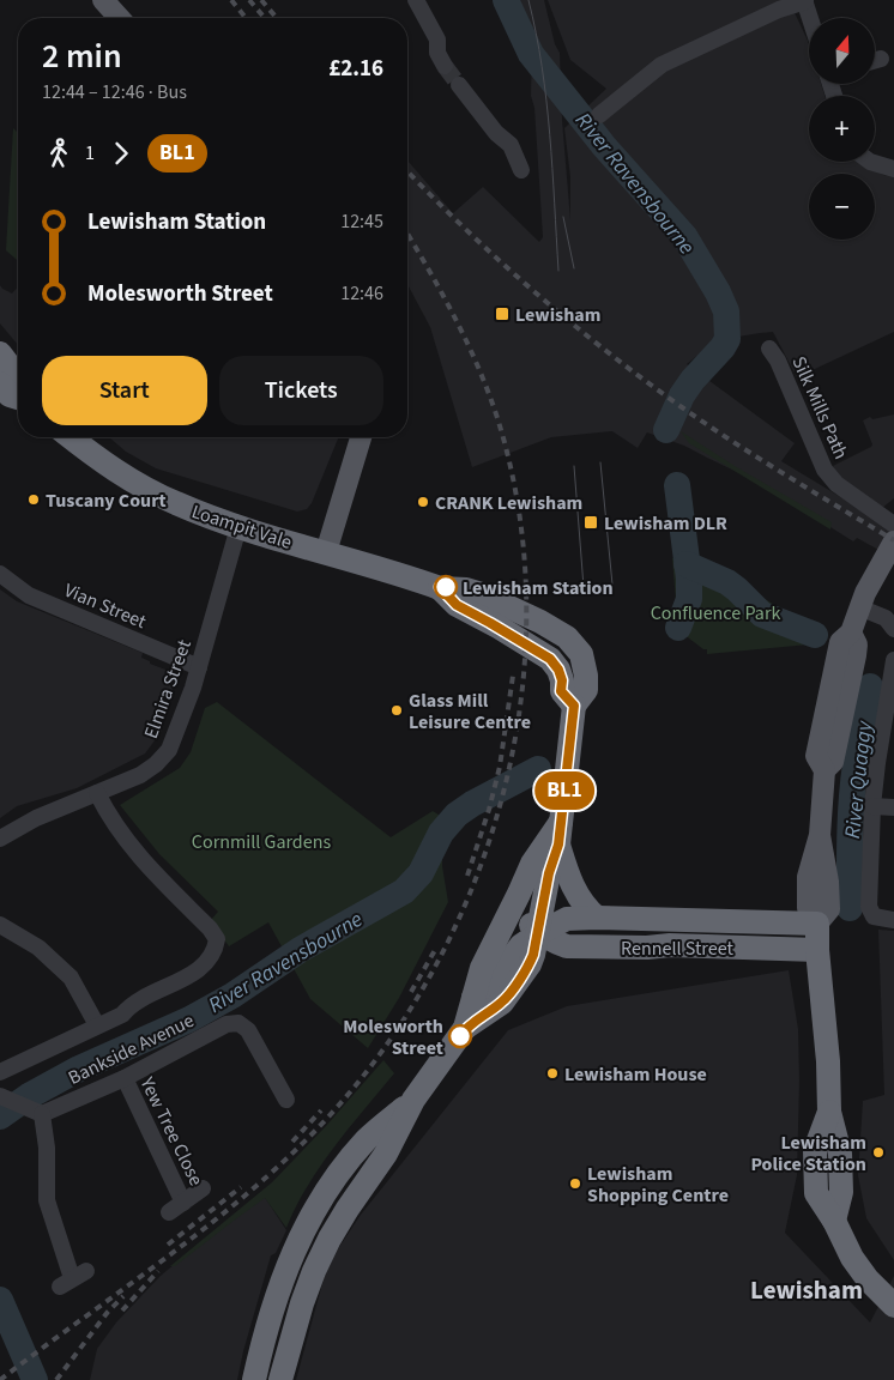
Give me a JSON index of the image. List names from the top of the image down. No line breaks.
{"streets":{"highway":["Loampit Vale","Rennell Street"],"street":["Silk Mills Path","Vian Street","Elmira Street","Bankside Avenue","Yew Tree Close"]},"crossings":[["Loampit Vale","Elmira Street"],["Vian Street","Elmira Street"],["Bankside Avenue","Yew Tree Close"]],"districts":["Lewisham"],"water":["River Ravensbourne","River Quaggy"],"parks":["Confluence Park","Cornmill Gardens"],"places":{"transit":["Lewisham","Lewisham DLR"],"other":["Tuscany Court","CRANK Lewisham","Lewisham Station","Glass Mill Leisure Centre","Molesworth Street","Lewisham House","Lewisham Police Station","Lewisham Shopping Centre"]},"lines":["bus line BL1"],"north":"top","page":{"on_map":"BL1","map_buttons":["+","−"],"heading":["2 min","12:44 – 12:46 · Bus","£2.16"],"legs":["1","BL1"],"list":[{"name":"Lewisham Station","value":"12:45"},{"name":"Molesworth Street","value":"12:46"}],"buttons":["Start","Tickets"]}}
